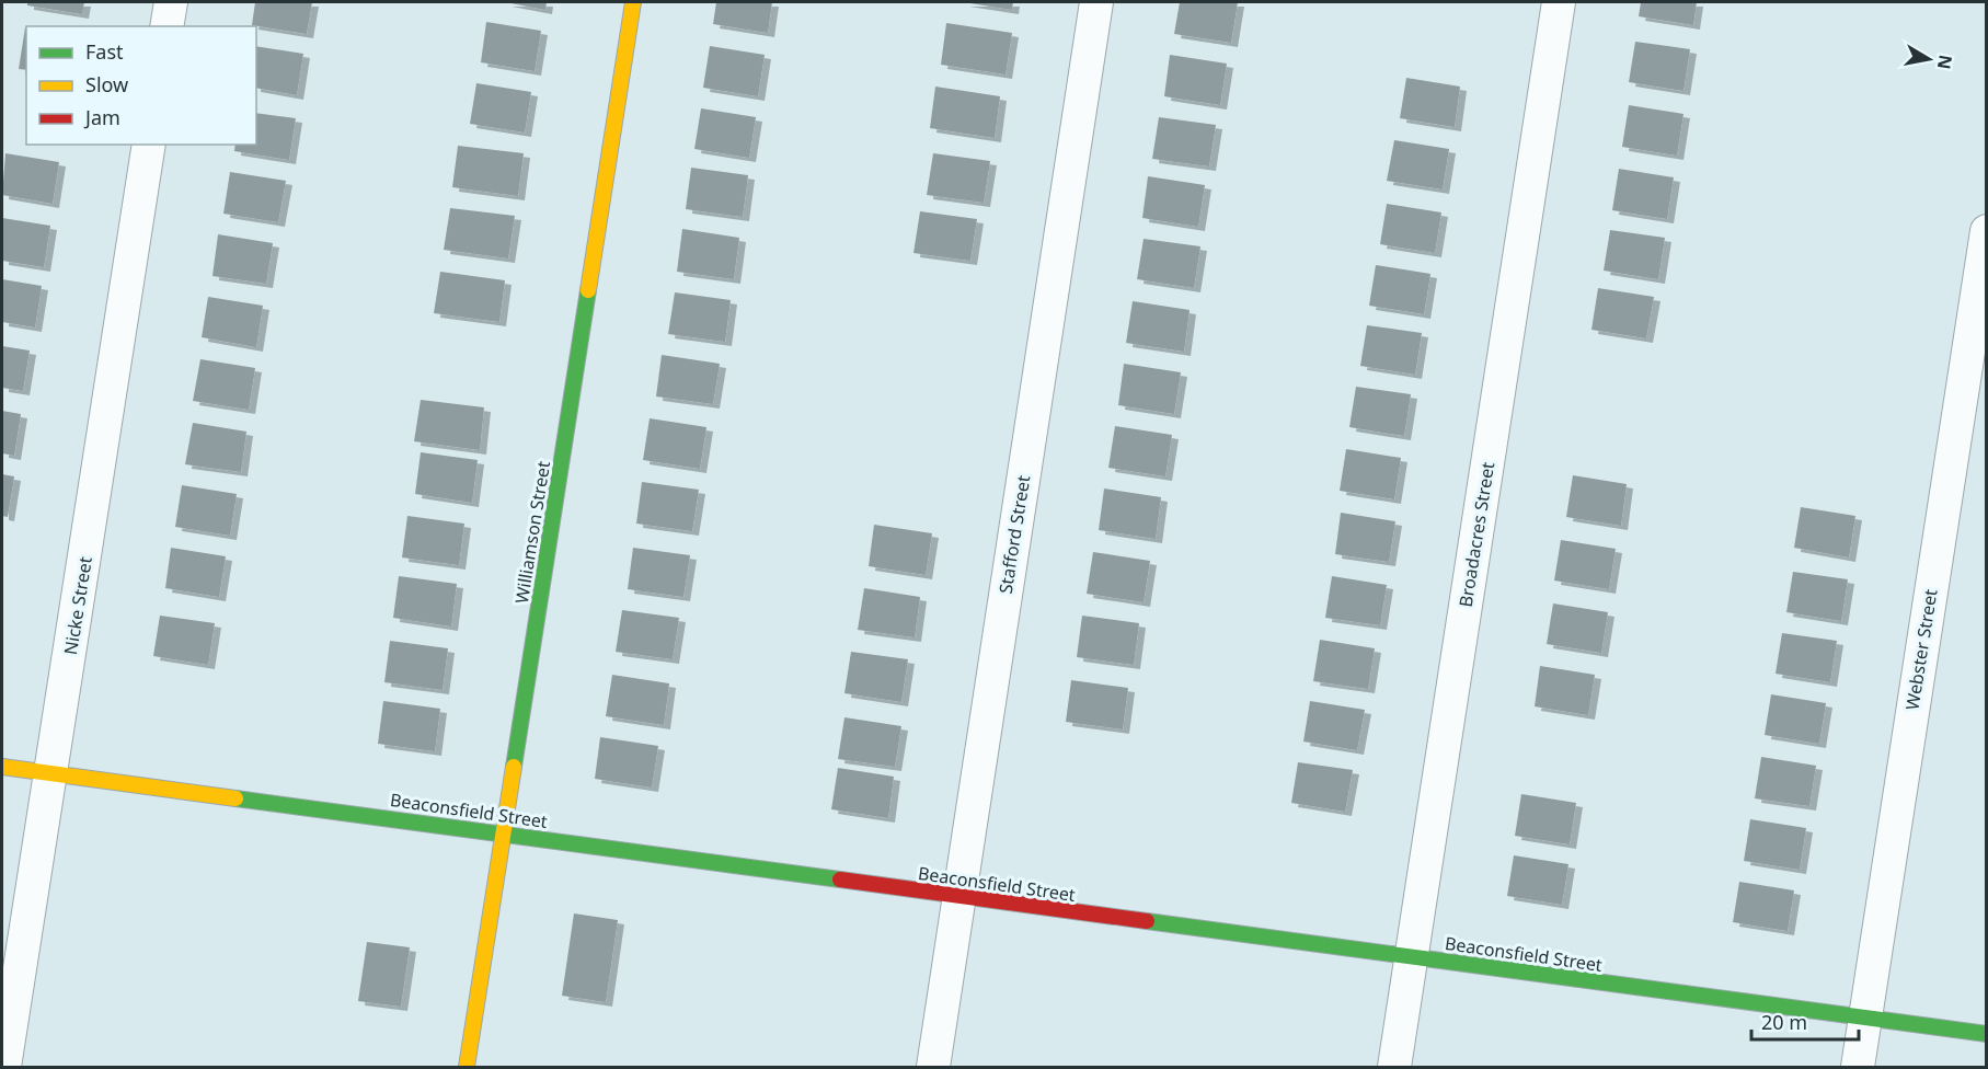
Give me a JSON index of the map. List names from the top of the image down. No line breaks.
{"streets":{"street":["Williamson Street","Stafford Street","Broadacres Street","Nicke Street","Webster Street","Beaconsfield Street"]},"crossings":[["Williamson Street","Beaconsfield Street"],["Stafford Street","Beaconsfield Street"],["Broadacres Street","Beaconsfield Street"],["Nicke Street","Beaconsfield Street"],["Webster Street","Beaconsfield Street"]],"legend":["Fast","Slow","Jam"],"scale_bar":"20 m","north":"right"}
